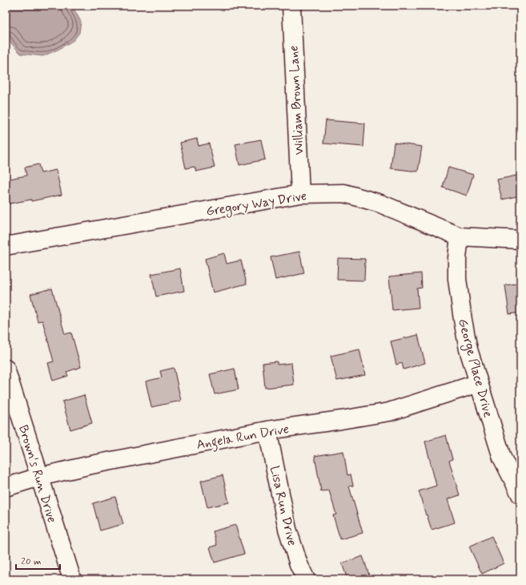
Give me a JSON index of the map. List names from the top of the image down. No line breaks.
{"streets":{"street":["William Brown Lane","Gregory Way Drive","George Place Drive","Angela Run Drive","Brown's Run Drive","Lisa Run Drive"]},"crossings":[["William Brown Lane","Gregory Way Drive"],["Gregory Way Drive","George Place Drive"],["George Place Drive","Angela Run Drive"],["Angela Run Drive","Brown's Run Drive"],["Angela Run Drive","Lisa Run Drive"]],"scale_bar":"20 m"}
